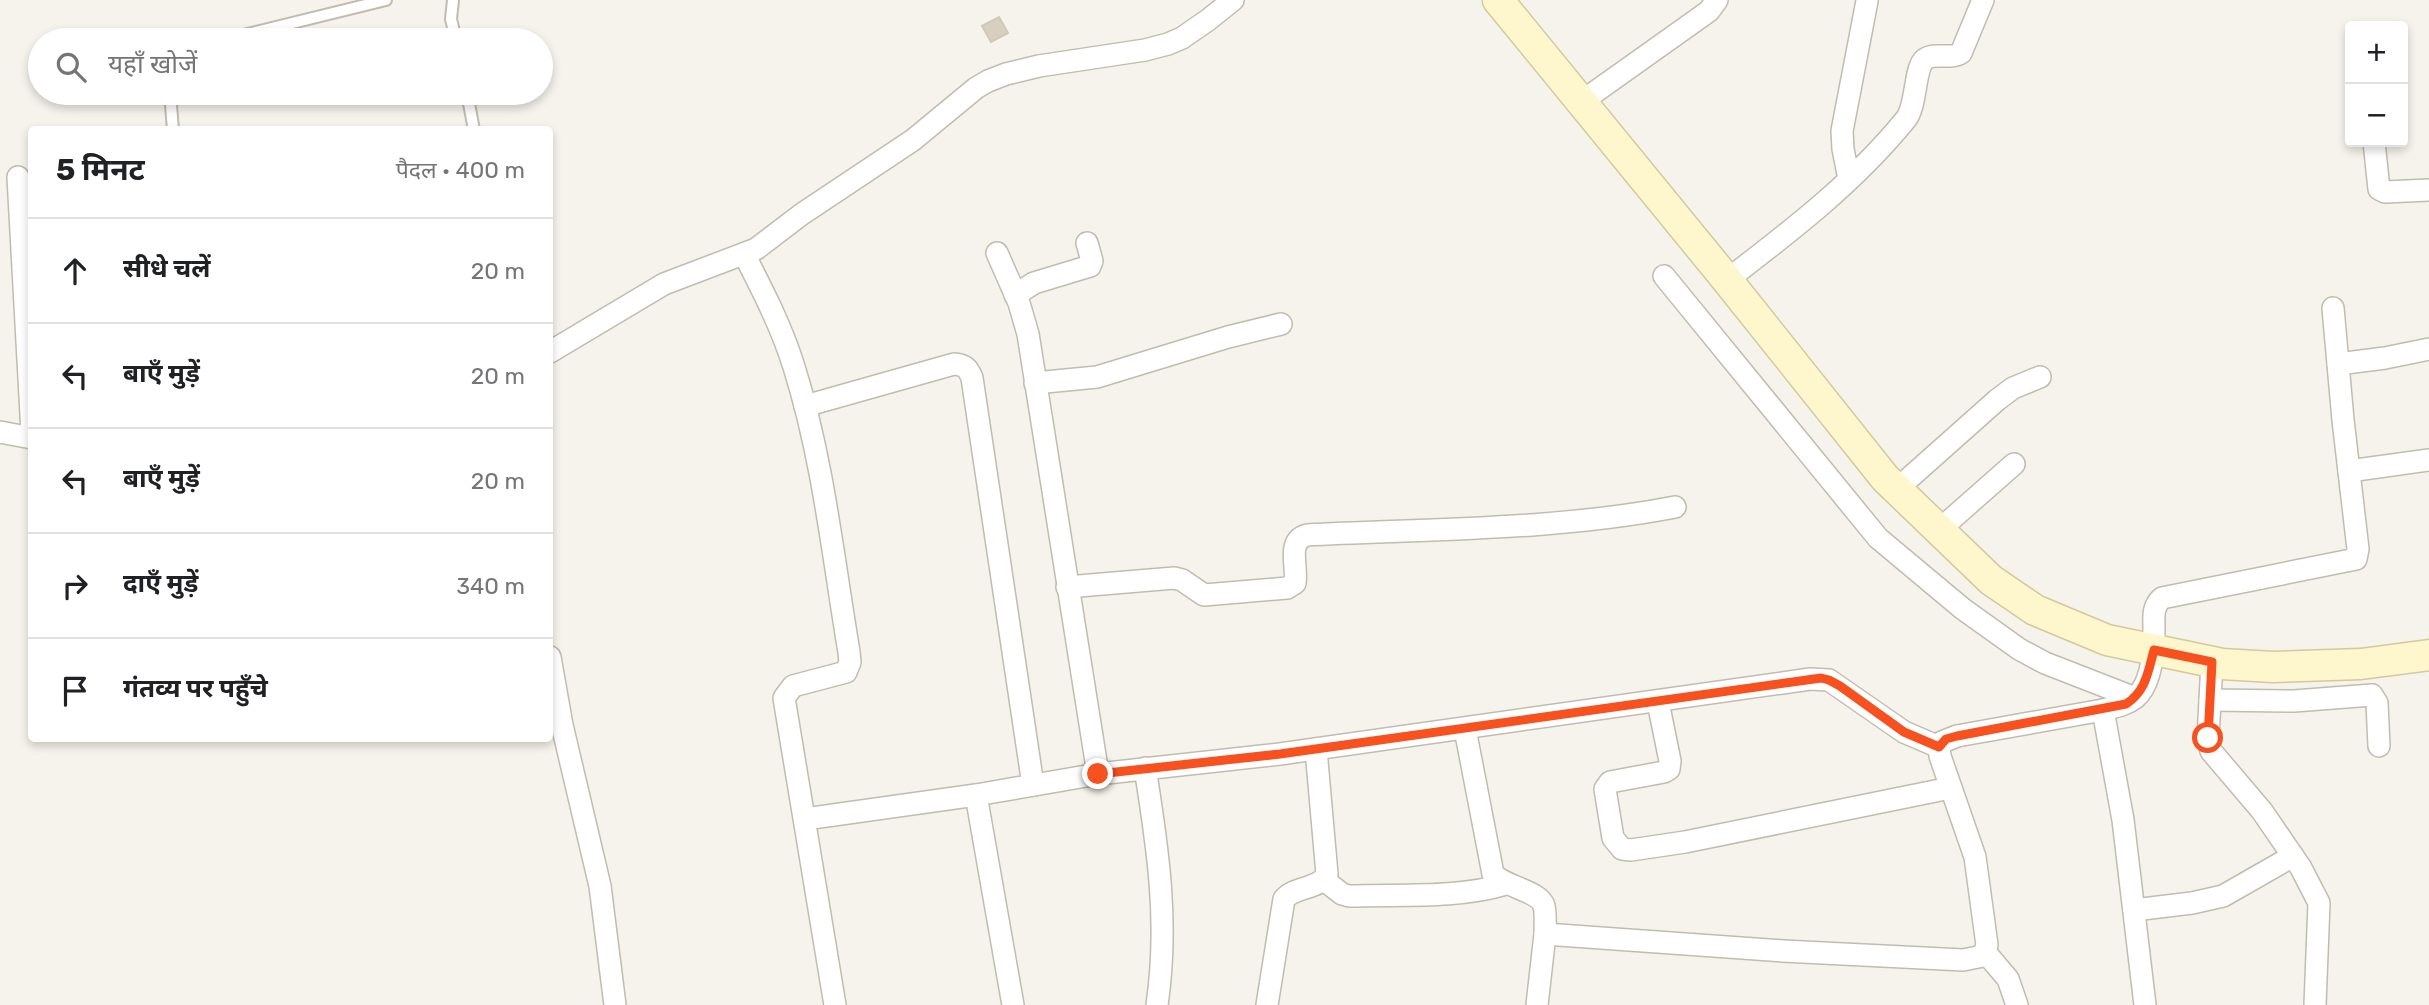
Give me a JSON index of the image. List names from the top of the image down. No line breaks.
{"page":{"map_buttons":["+","−"],"search":"यहाँ खोजें","heading":["5 मिनट","पैदल · 400 m"],"list":[["सीधे चलें","20 m"],["बाएँ मुड़ें","20 m"],["बाएँ मुड़ें","20 m"],["दाएँ मुड़ें","340 m"],"गंतव्य पर पहुँचे"]}}
